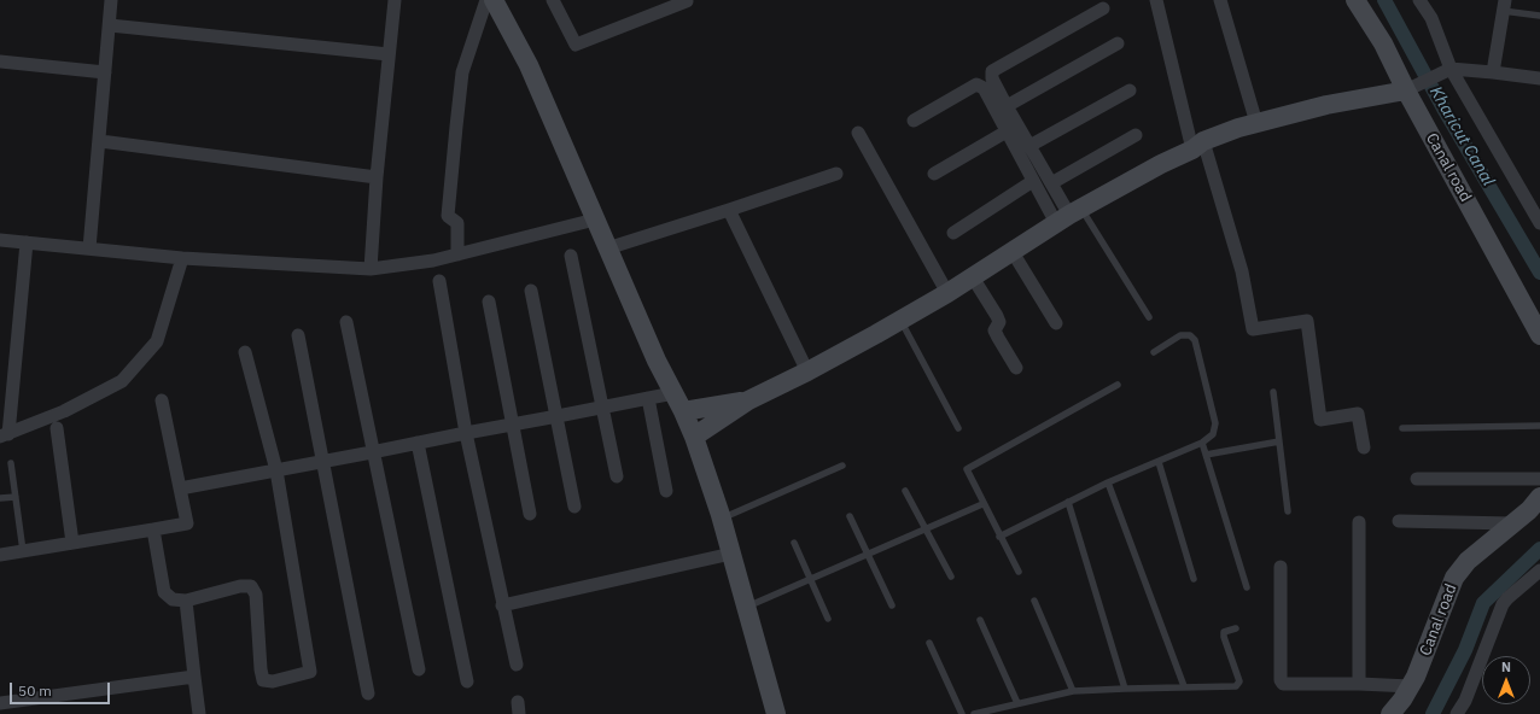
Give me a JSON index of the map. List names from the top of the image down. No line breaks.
{"streets":{"street":["Canal road"]},"water":["Kharicut Canal"],"scale_bar":"50 m","north":"top"}
